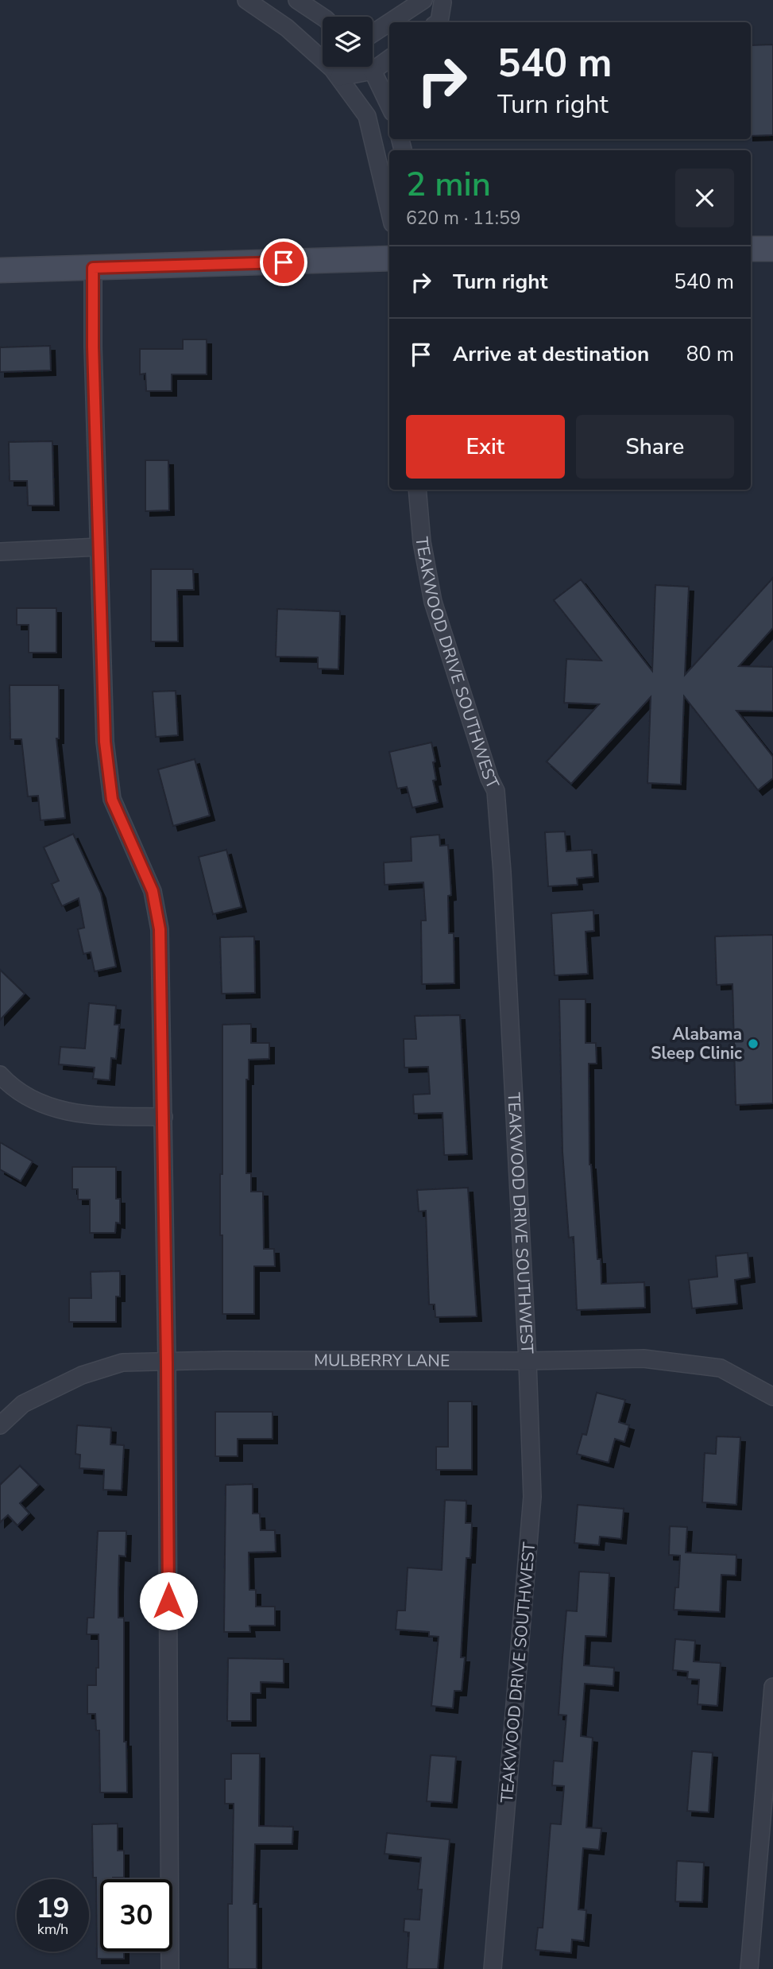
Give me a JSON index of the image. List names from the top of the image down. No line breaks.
{"streets":{"street":["TEAKWOOD DRIVE SOUTHWEST","MULBERRY LANE"]},"crossings":[["TEAKWOOD DRIVE SOUTHWEST","MULBERRY LANE"]],"places":["Alabama Sleep Clinic"],"page":{"turn":["540 m","Turn right"],"heading":["2 min","620 m · 11:59"],"list":[{"name":"Turn right","value":"540 m"},{"name":"Arrive at destination","value":"80 m"}],"buttons":["Exit","Share"],"speed":"19 km/h","limit":"30"}}
